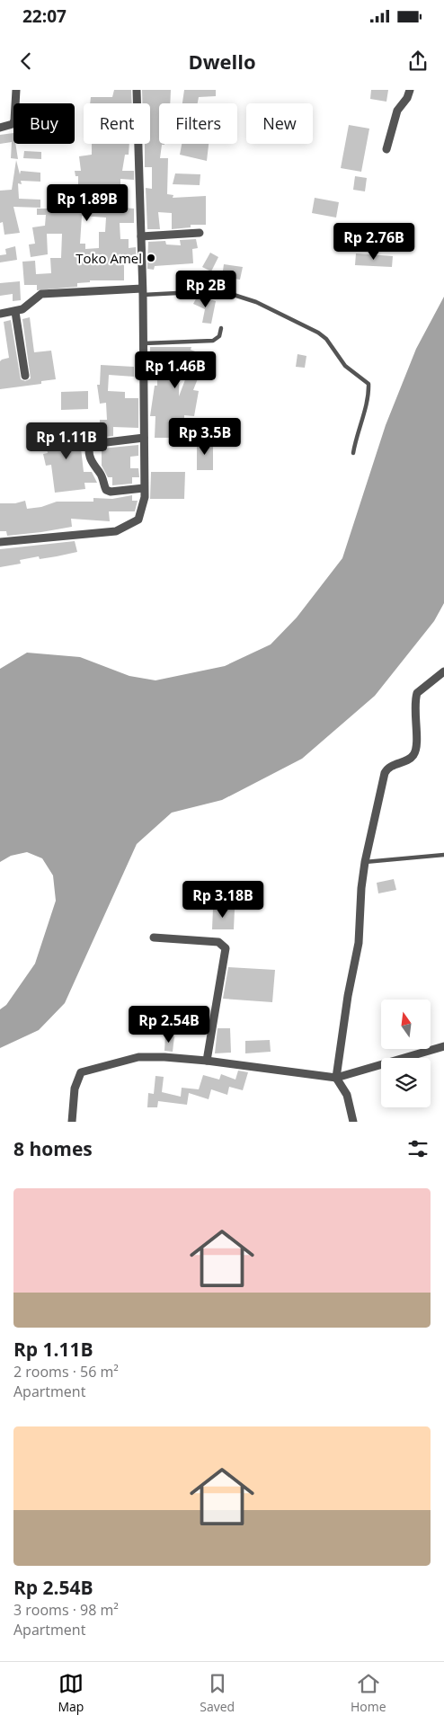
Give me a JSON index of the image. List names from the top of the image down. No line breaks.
{"places":["Toko Amel"],"north":"top","page":{"status":"22:07","header":"Dwello","chip":["Buy","Rent","Filters","New"],"price":["Rp 1.89B","Rp 2.76B","Rp 2B","Rp 1.46B","Rp 3.5B","Rp 1.11B","Rp 3.18B","Rp 2.54B"],"heading":"8 homes","list":[{"name":"Rp 1.11B","note":"2 rooms · 56 m² · Apartment"},{"name":"Rp 2.54B","note":"3 rooms · 98 m² · Apartment"}],"tabs":["Map","Saved","Home"]}}
